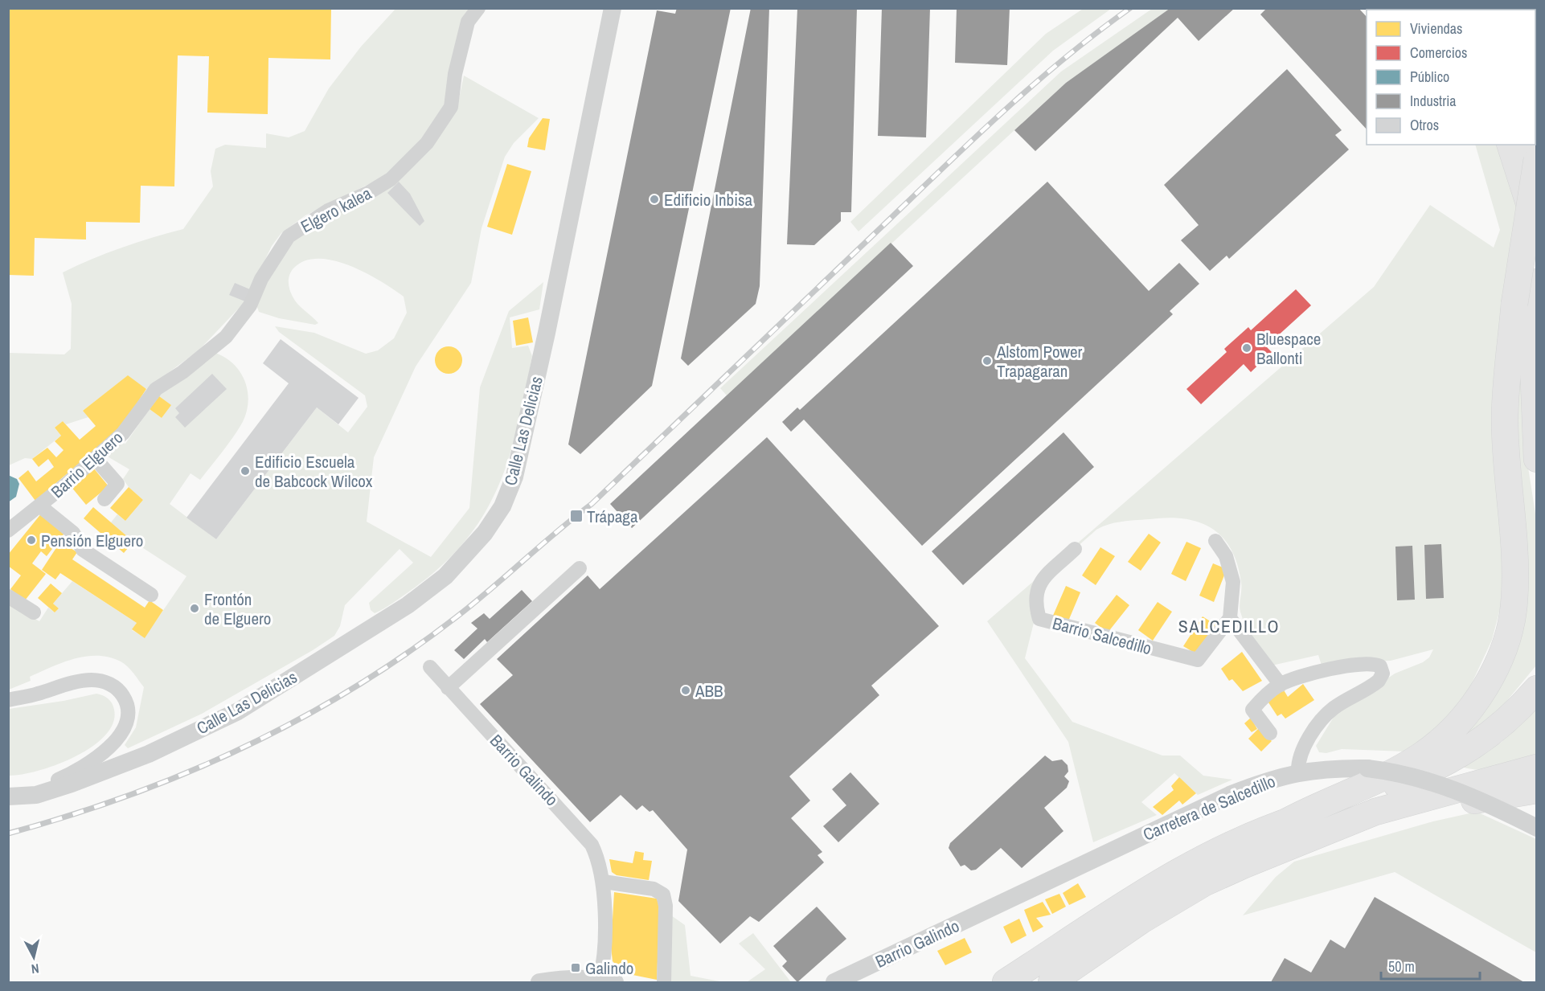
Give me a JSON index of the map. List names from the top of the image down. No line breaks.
{"streets":{"street":["Elgero kalea","Calle Las Delicias","Barrio Elguero","Barrio Salcedillo","Barrio Galindo","Carretera de Salcedillo"]},"crossings":[["Elgero kalea","Barrio Elguero"],["Barrio Galindo","Carretera de Salcedillo"]],"districts":["SALCEDILLO"],"places":{"other":["Edificio Inbisa","Bluespace Ballonti","Alstom Power Trapagaran","Edificio Escuela de Babcock Wilcox","Pensión Elguero","Frontón de Elguero","ABB"],"transit":["Trápaga","Galindo"]},"legend":["Viviendas","Comercios","Público","Industria","Otros"],"scale_bar":"50 m","north":"bottom"}
